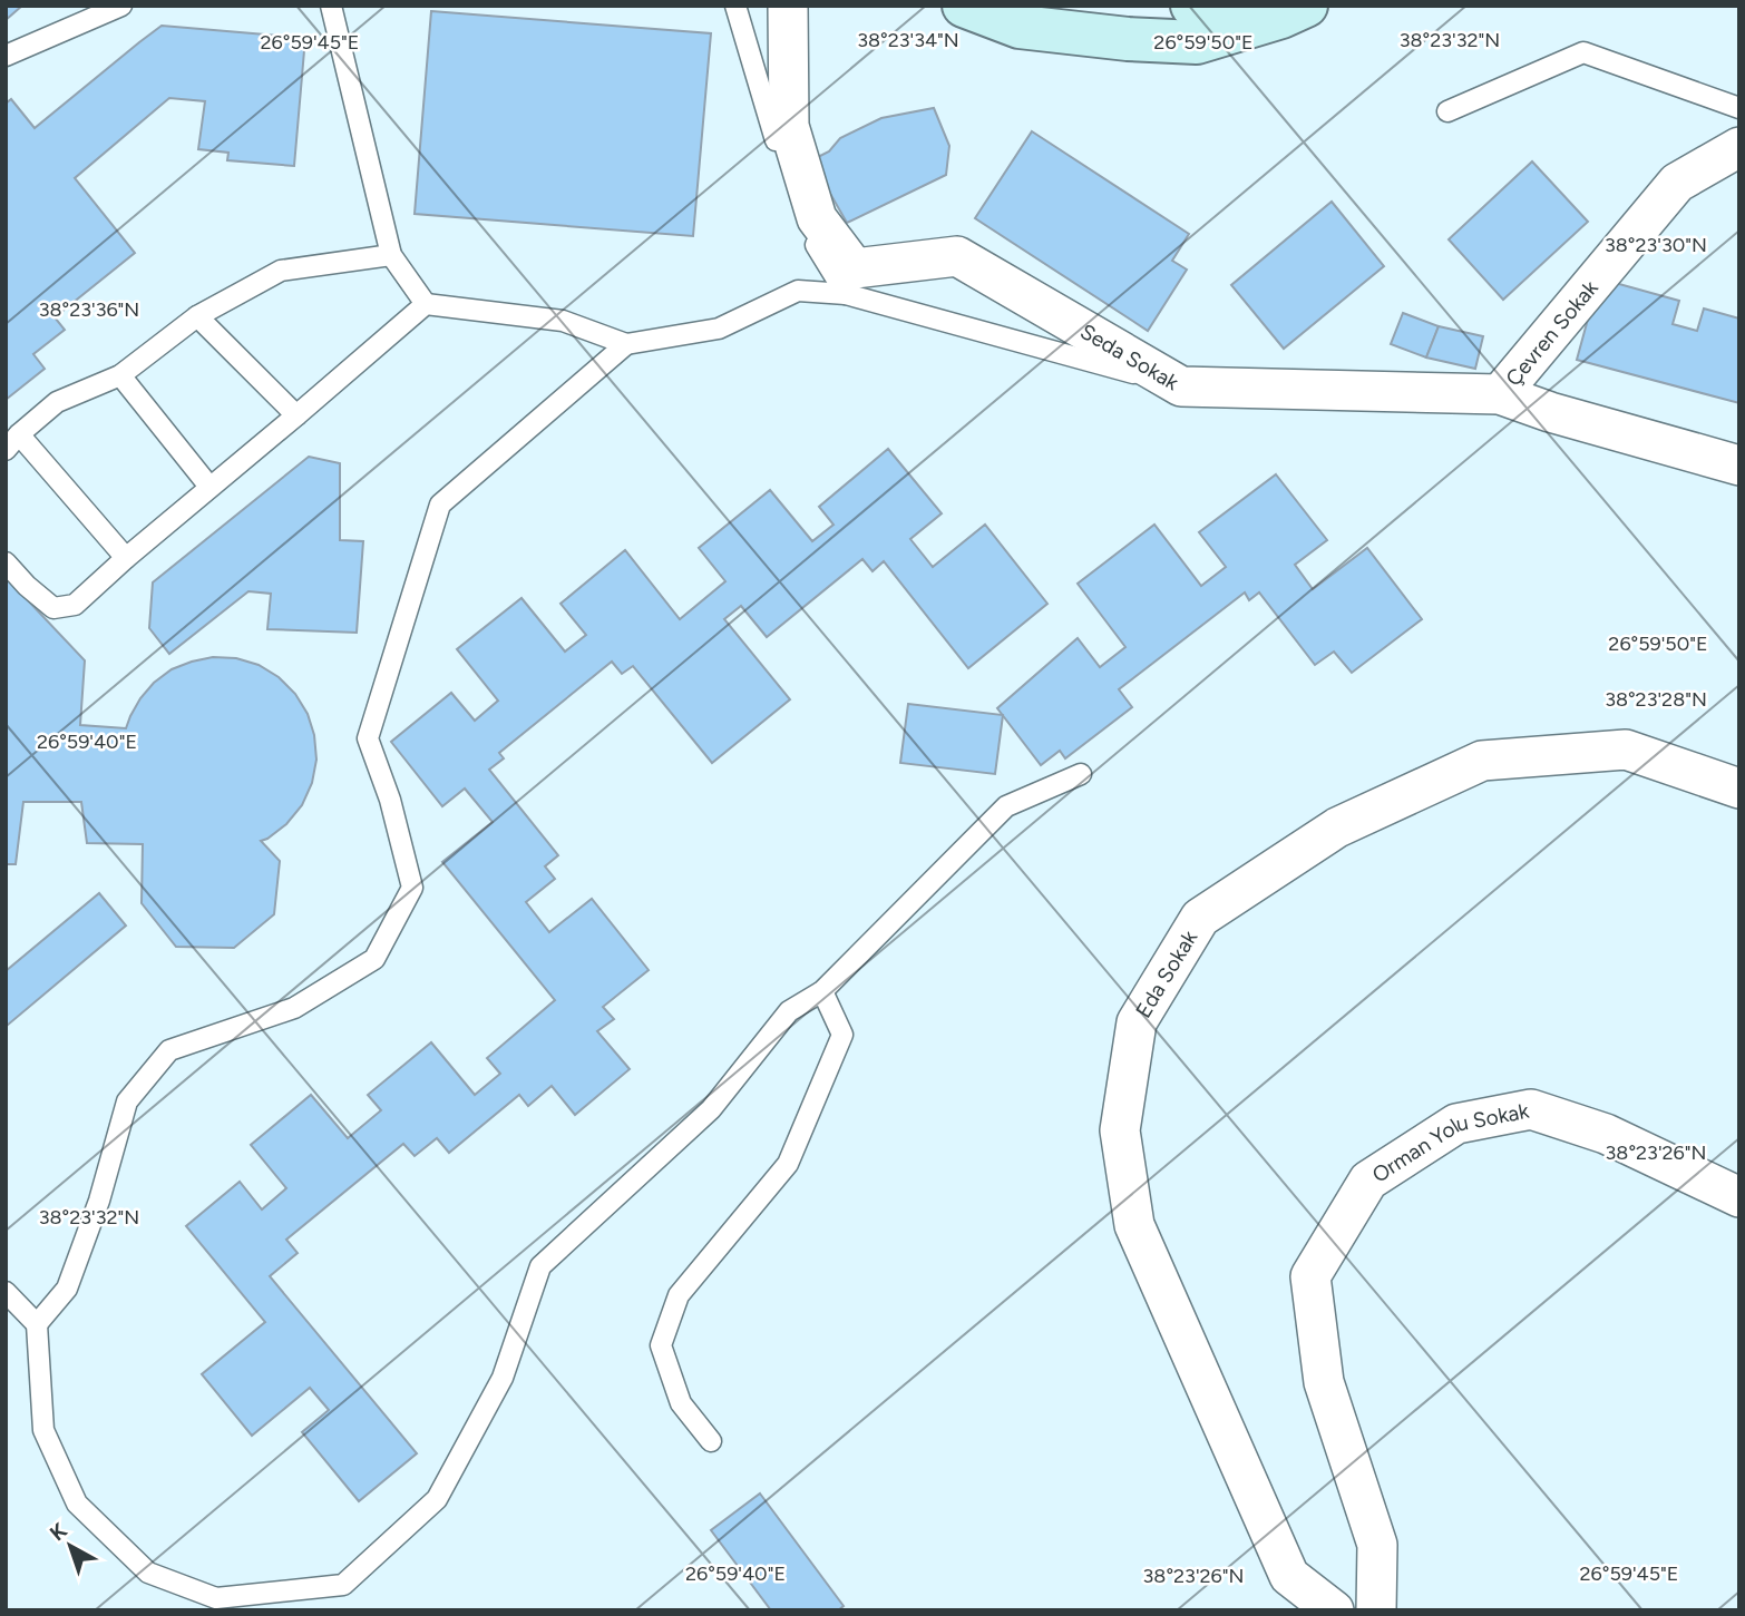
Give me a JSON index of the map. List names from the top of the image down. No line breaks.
{"streets":{"street":["Çevren Sokak","Seda Sokak","Eda Sokak","Orman Yolu Sokak"]},"crossings":[["Çevren Sokak","Seda Sokak"]],"north":"top left","coordinates":["38°23'34\"N","38°23'32\"N","26°59'45\"E","26°59'50\"E","38°23'30\"N","38°23'36\"N","38°23'28\"N","26°59'40\"E","38°23'26\"N"]}
